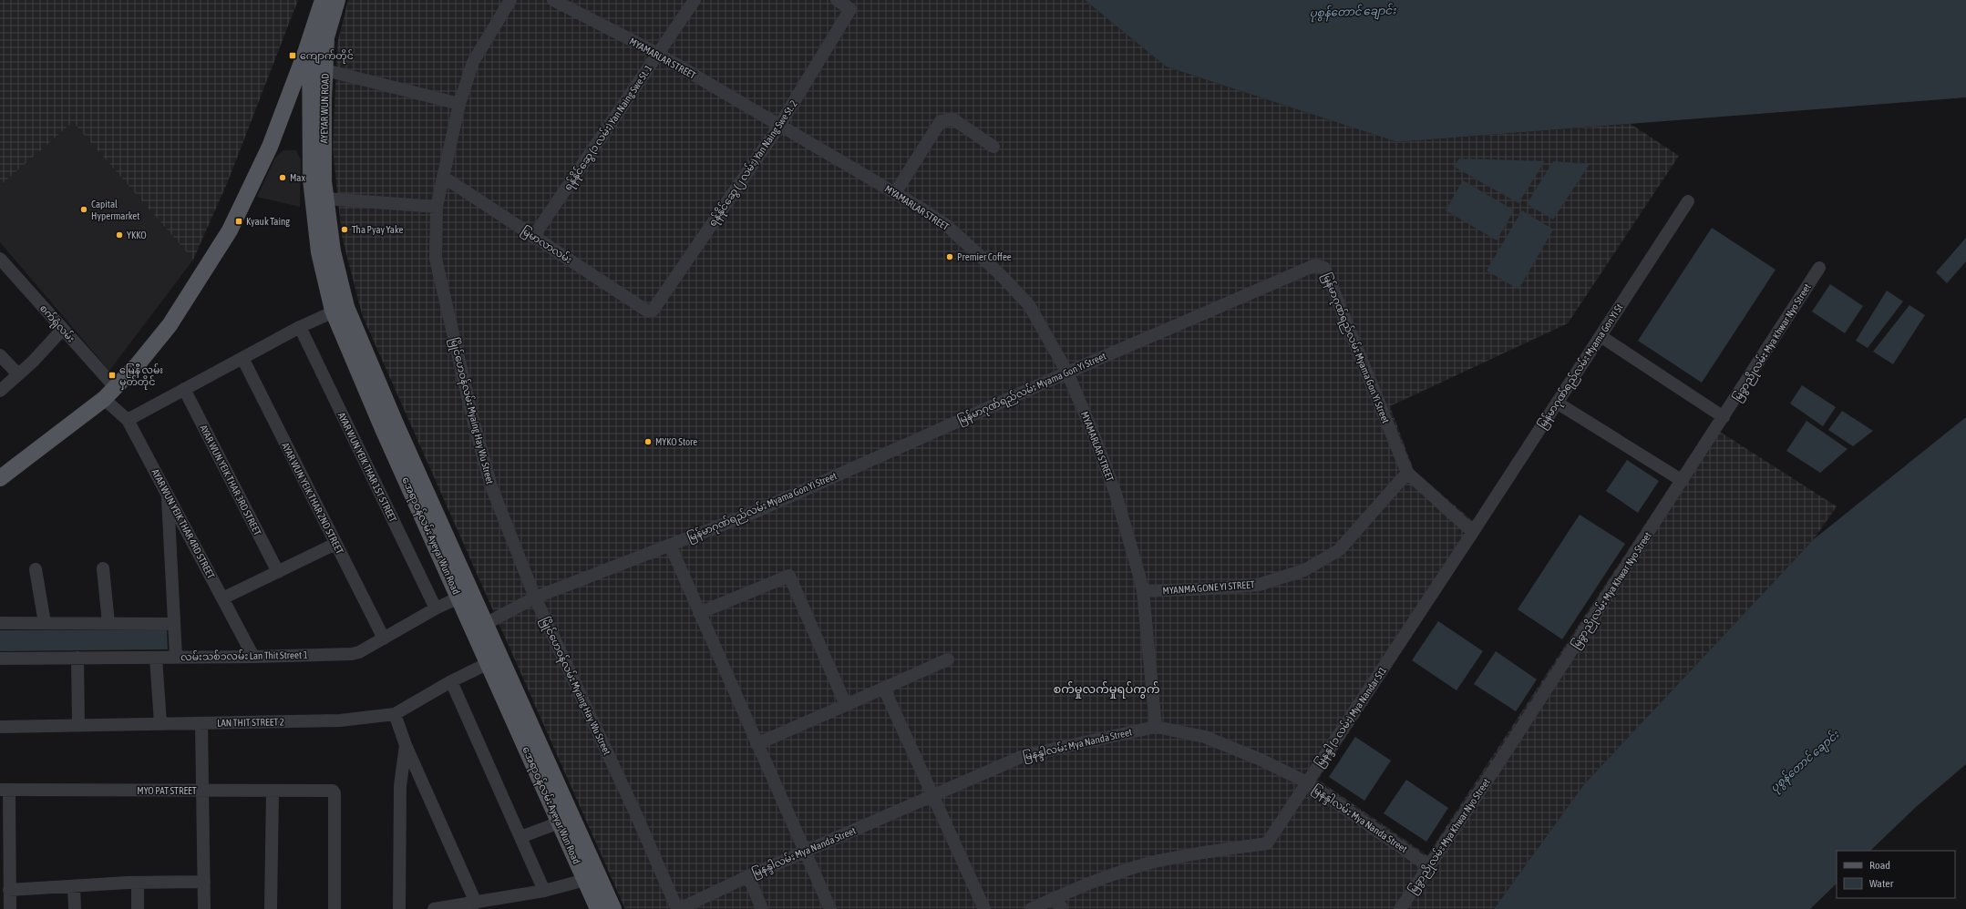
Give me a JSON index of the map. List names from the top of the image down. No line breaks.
{"streets":{"main road":["AYEYAR WUN ROAD","အေရာဝန်လမ်း Ayeyar Wun Road"],"street":["MYAMARLAR STREET","ရန်နိုင်ဆွေ (၁ လမ်း) Yan Naing Swe St. 1","ရန်နိုင်ဆွေ (၂ လမ်း) Yan Naing Swe St. 2","မြမာလာလမ်း","စက်ရုံလမ်း","မြခွာညိုလမ်း Mya Khwar Nyo Street","မြန်မာဂုဏ်ရည်လမ်း Myama Gon Yi Street","မြန်မာဂုဏ်ရည်လမ်း Myama Gon Yi St","မြိုင်ဟေဝန်လမ်း Myaing Hay Wu Street","AYAR WUN YEIK THAR 1ST STREET","AYAR WUN YEIK THAR 3RD STREET","AYAR WUN YEIK THAR 2ND STREET","AYAR WUN YEIK THAR 4RD STREET","MYANMA GONE YI STREET","လမ်းသစ်၁လမ်း Lan Thit Street 1","မြနန္ဒါ (၁ လမ်း) Mya Nandar St1","LAN THIT STREET 2","မြနန္ဒါလမ်း Mya Nanda Street","MYO PAT STREET"]},"crossings":[["MYAMARLAR STREET","ရန်နိုင်ဆွေ (၁ လမ်း) Yan Naing Swe St. 1"],["MYAMARLAR STREET","ရန်နိုင်ဆွေ (၂ လမ်း) Yan Naing Swe St. 2"],["MYAMARLAR STREET","မြန်မာဂုဏ်ရည်လမ်း Myama Gon Yi Street"],["MYAMARLAR STREET","MYANMA GONE YI STREET"],["MYAMARLAR STREET","မြနန္ဒါလမ်း Mya Nanda Street"],["AYEYAR WUN ROAD","အေရာဝန်လမ်း Ayeyar Wun Road"],["ရန်နိုင်ဆွေ (၁ လမ်း) Yan Naing Swe St. 1","မြမာလာလမ်း"],["ရန်နိုင်ဆွေ (၂ လမ်း) Yan Naing Swe St. 2","မြမာလာလမ်း"],["မြမာလာလမ်း","မြိုင်ဟေဝန်လမ်း Myaing Hay Wu Street"],["မြခွာညိုလမ်း Mya Khwar Nyo Street","မြနန္ဒါလမ်း Mya Nanda Street"],["မြန်မာဂုဏ်ရည်လမ်း Myama Gon Yi Street","မြိုင်ဟေဝန်လမ်း Myaing Hay Wu Street"],["မြန်မာဂုဏ်ရည်လမ်း Myama Gon Yi Street","အေရာဝန်လမ်း Ayeyar Wun Road"],["မြန်မာဂုဏ်ရည်လမ်း Myama Gon Yi Street","MYANMA GONE YI STREET"],["မြန်မာဂုဏ်ရည်လမ်း Myama Gon Yi St","မြနန္ဒါ (၁ လမ်း) Mya Nandar St1"],["မြိုင်ဟေဝန်လမ်း Myaing Hay Wu Street","မြနန္ဒါလမ်း Mya Nanda Street"],["AYAR WUN YEIK THAR 1ST STREET","လမ်းသစ်၁လမ်း Lan Thit Street 1"],["AYAR WUN YEIK THAR 2ND STREET","လမ်းသစ်၁လမ်း Lan Thit Street 1"],["AYAR WUN YEIK THAR 4RD STREET","လမ်းသစ်၁လမ်း Lan Thit Street 1"],["အေရာဝန်လမ်း Ayeyar Wun Road","လမ်းသစ်၁လမ်း Lan Thit Street 1"],["အေရာဝန်လမ်း Ayeyar Wun Road","LAN THIT STREET 2"],["မြနန္ဒါ (၁ လမ်း) Mya Nandar St1","မြနန္ဒါလမ်း Mya Nanda Street"]],"districts":["စက်မှုလက်မှုရပ်ကွက်"],"water":["ပုစွန်တောင် ချောင်း"],"places":{"transit":["ကျောက်တိုင်","Kyauk Taing","မြေနီ လမ်း မှတ်တိုင်"],"other":["Max","Capital Hypermarket","Tha Pyay Yake","YKKO","Premier Coffee","MYKO Store"]},"legend":["Road","Water"]}
